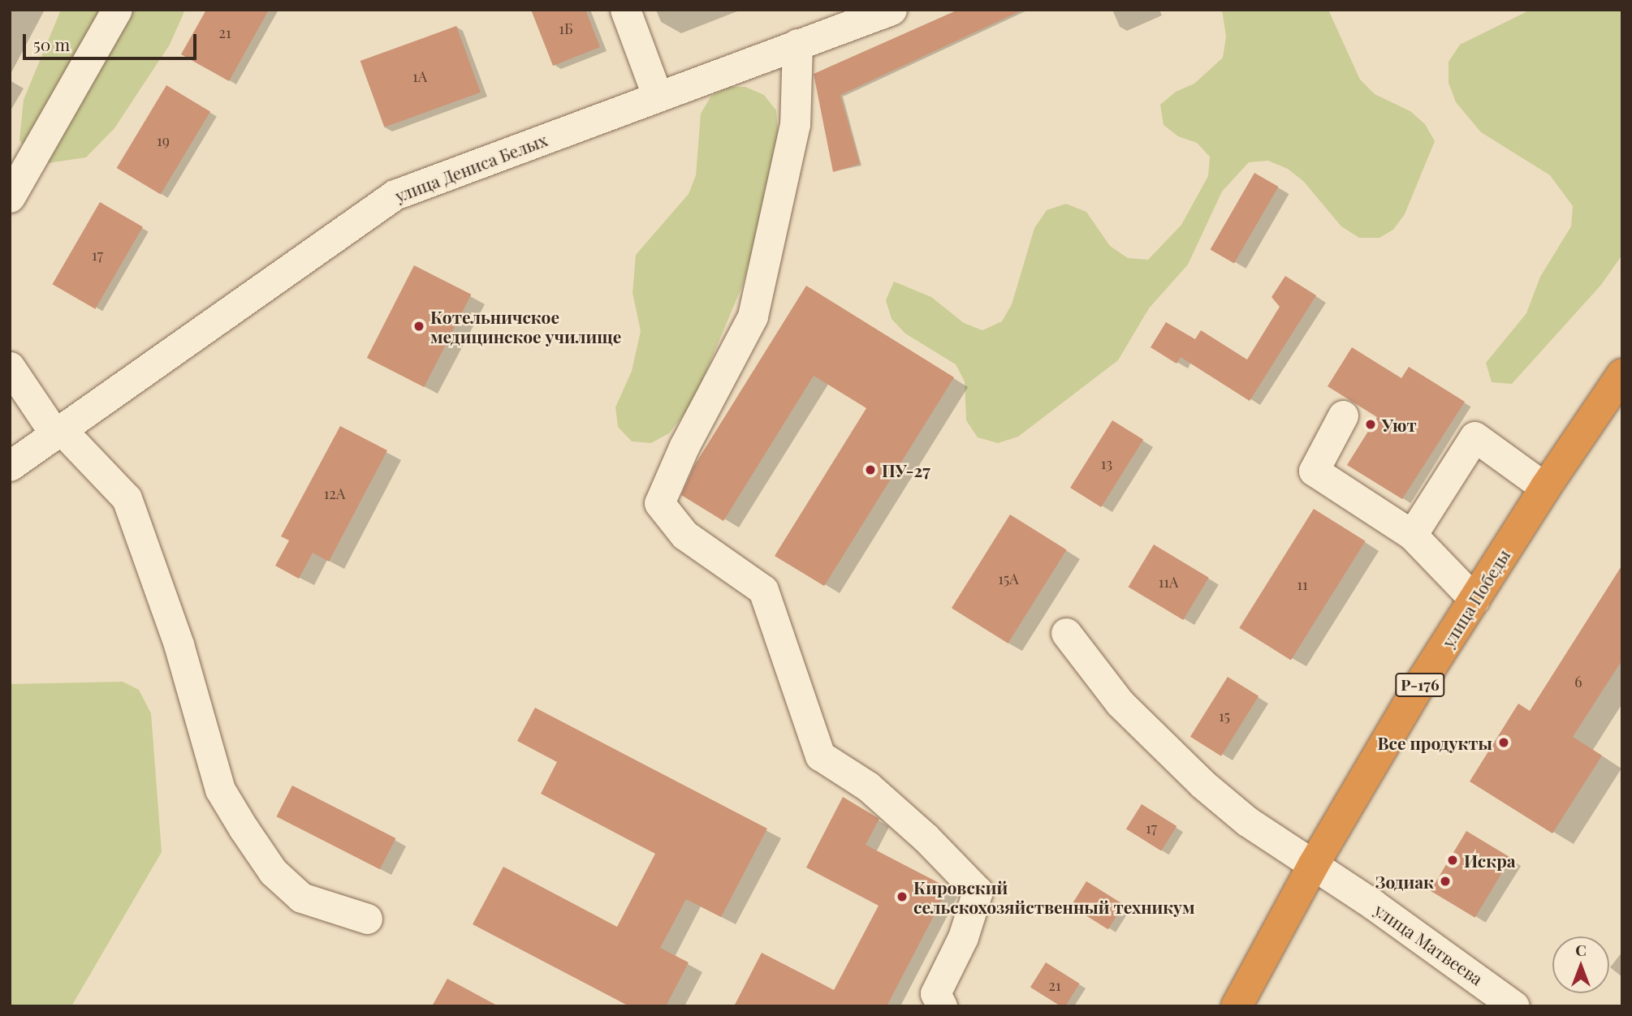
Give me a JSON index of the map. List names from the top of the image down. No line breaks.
{"streets":{"highway":["улица Победы","Р-176"],"street":["улица Дениса Белых","улица Матвеева"]},"crossings":[["улица Победы","улица Матвеева"]],"places":["Котельничское медицинское училище","Уют","ПУ-27","Все продукты","Искра","Зодиак","Кировский сельскохозяйственный техникум"],"house_numbers":["1Б","21","1А","19","17","13","12А","15А","11А","11","6","15","17","21"],"scale_bar":"50 m","north":"top"}
